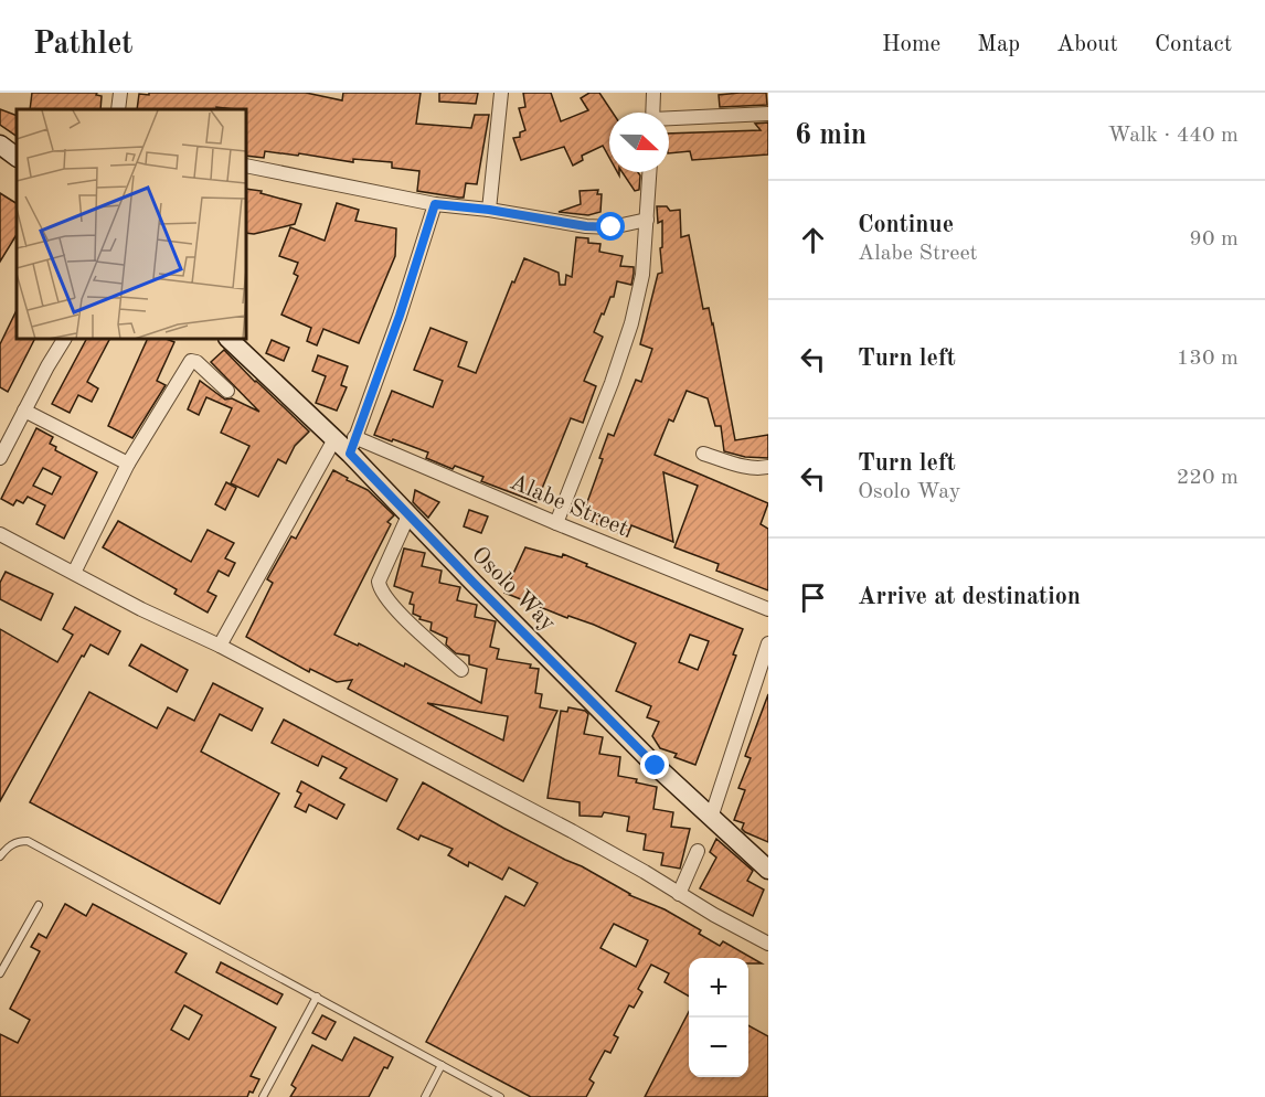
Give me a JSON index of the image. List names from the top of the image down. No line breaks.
{"streets":{"main road":["Osolo Way"],"street":["Alabe Street"]},"crossings":[["Alabe Street","Osolo Way"]],"north":"right","page":{"header":"Pathlet","nav":["Home","Map","About","Contact"],"heading":["6 min","Walk · 440 m"],"list":[["Continue","Alabe Street","90 m"],["Turn left","130 m"],["Turn left","Osolo Way","220 m"],"Arrive at destination"],"map_buttons":["+","−"]}}
